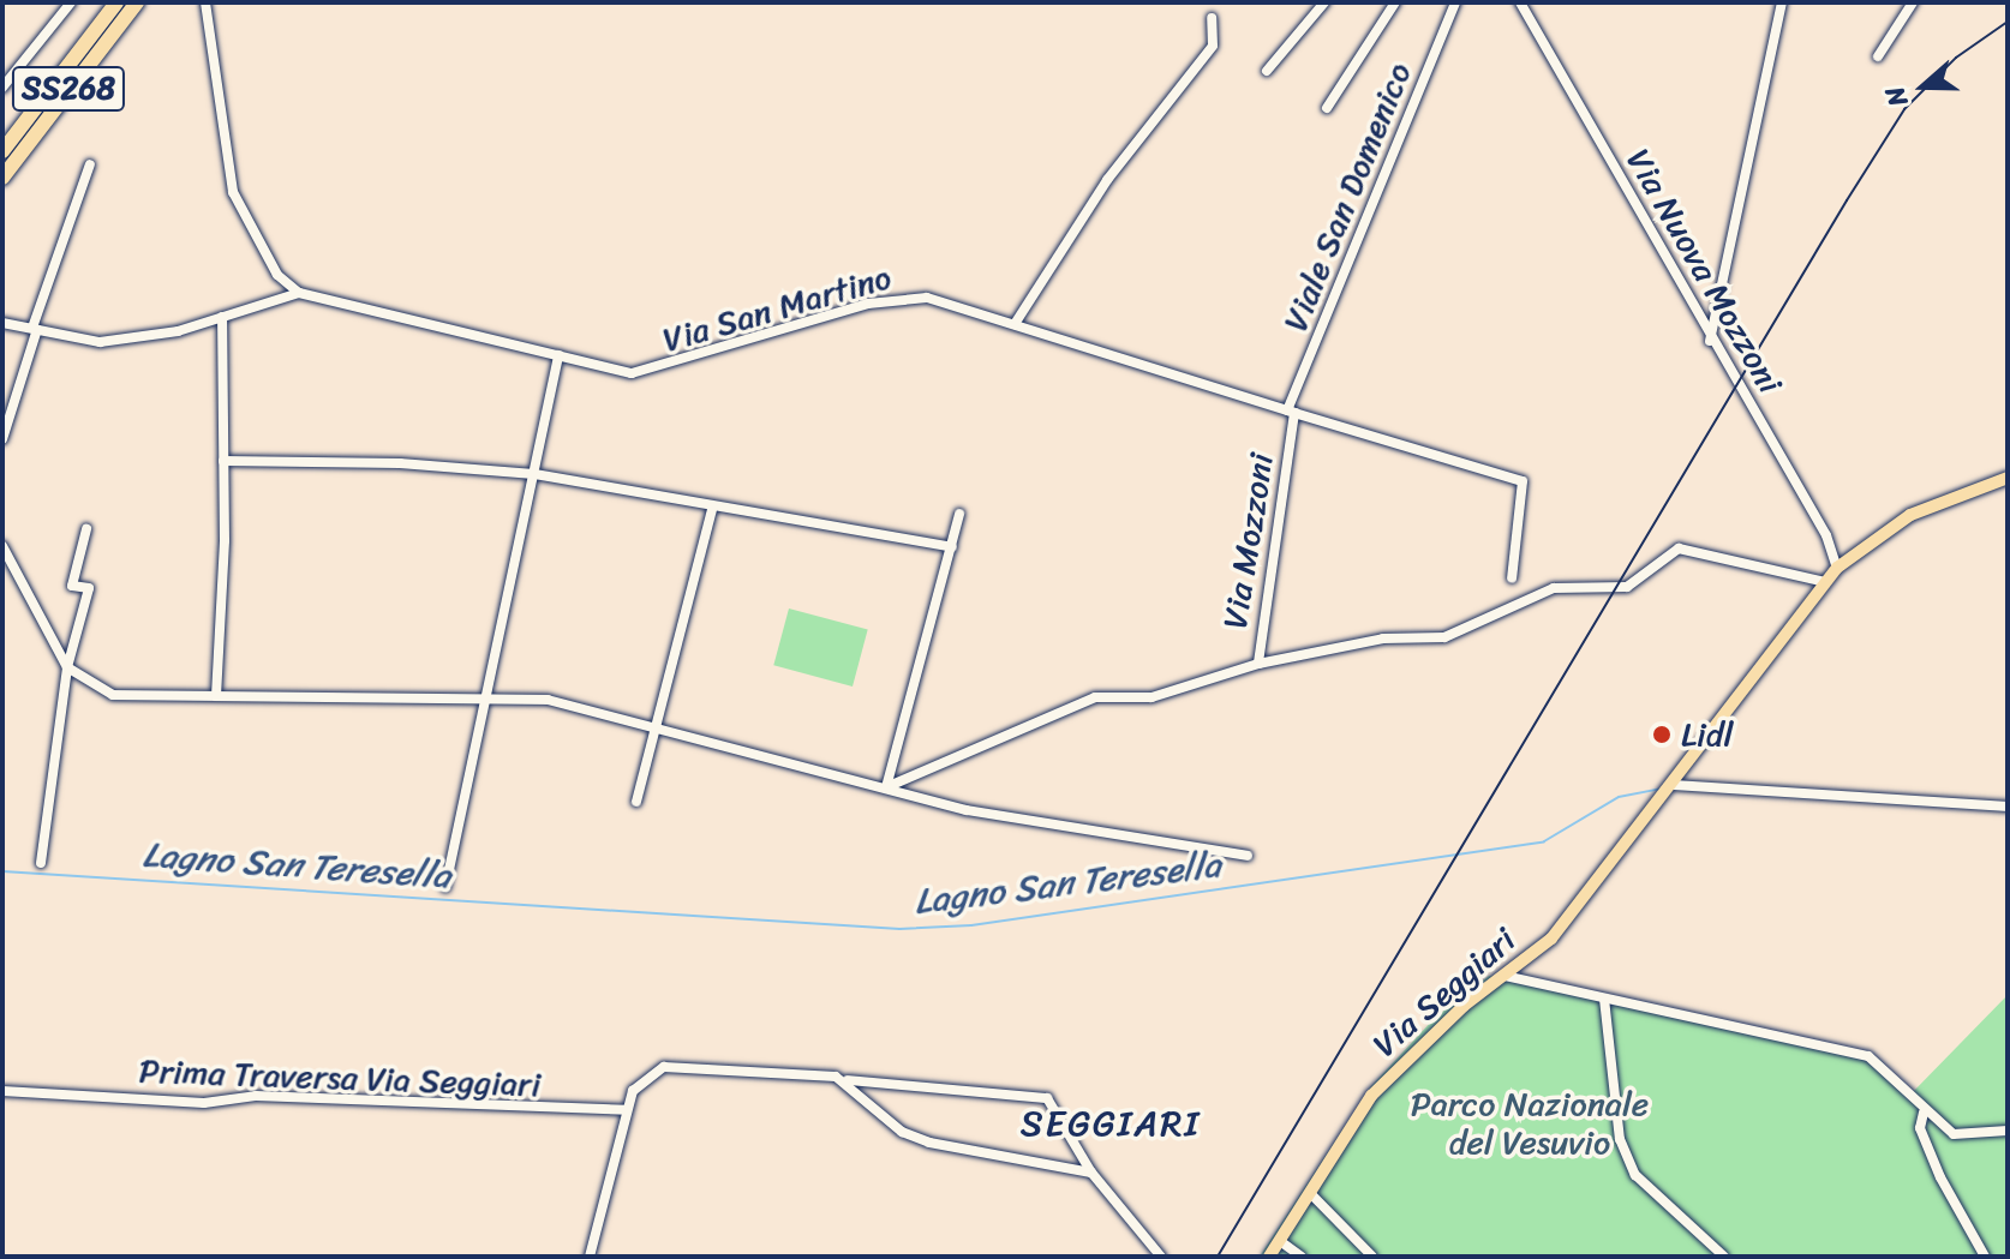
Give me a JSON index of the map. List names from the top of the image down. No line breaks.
{"streets":{"highway":["SS268"],"main road":["Via Seggiari"],"street":["Viale San Domenico","Via Nuova Mozzoni","Via San Martino","Via Mozzoni","Prima Traversa Via Seggiari"]},"crossings":[["Viale San Domenico","Via San Martino"],["Viale San Domenico","Via Mozzoni"],["Via Nuova Mozzoni","Via Seggiari"],["Via San Martino","Via Mozzoni"],["Via Mozzoni","Via Seggiari"]],"districts":["SEGGIARI"],"water":["Lagno San Teresella"],"parks":["Parco Nazionale del Vesuvio"],"places":["Lidl"],"north":"left"}
